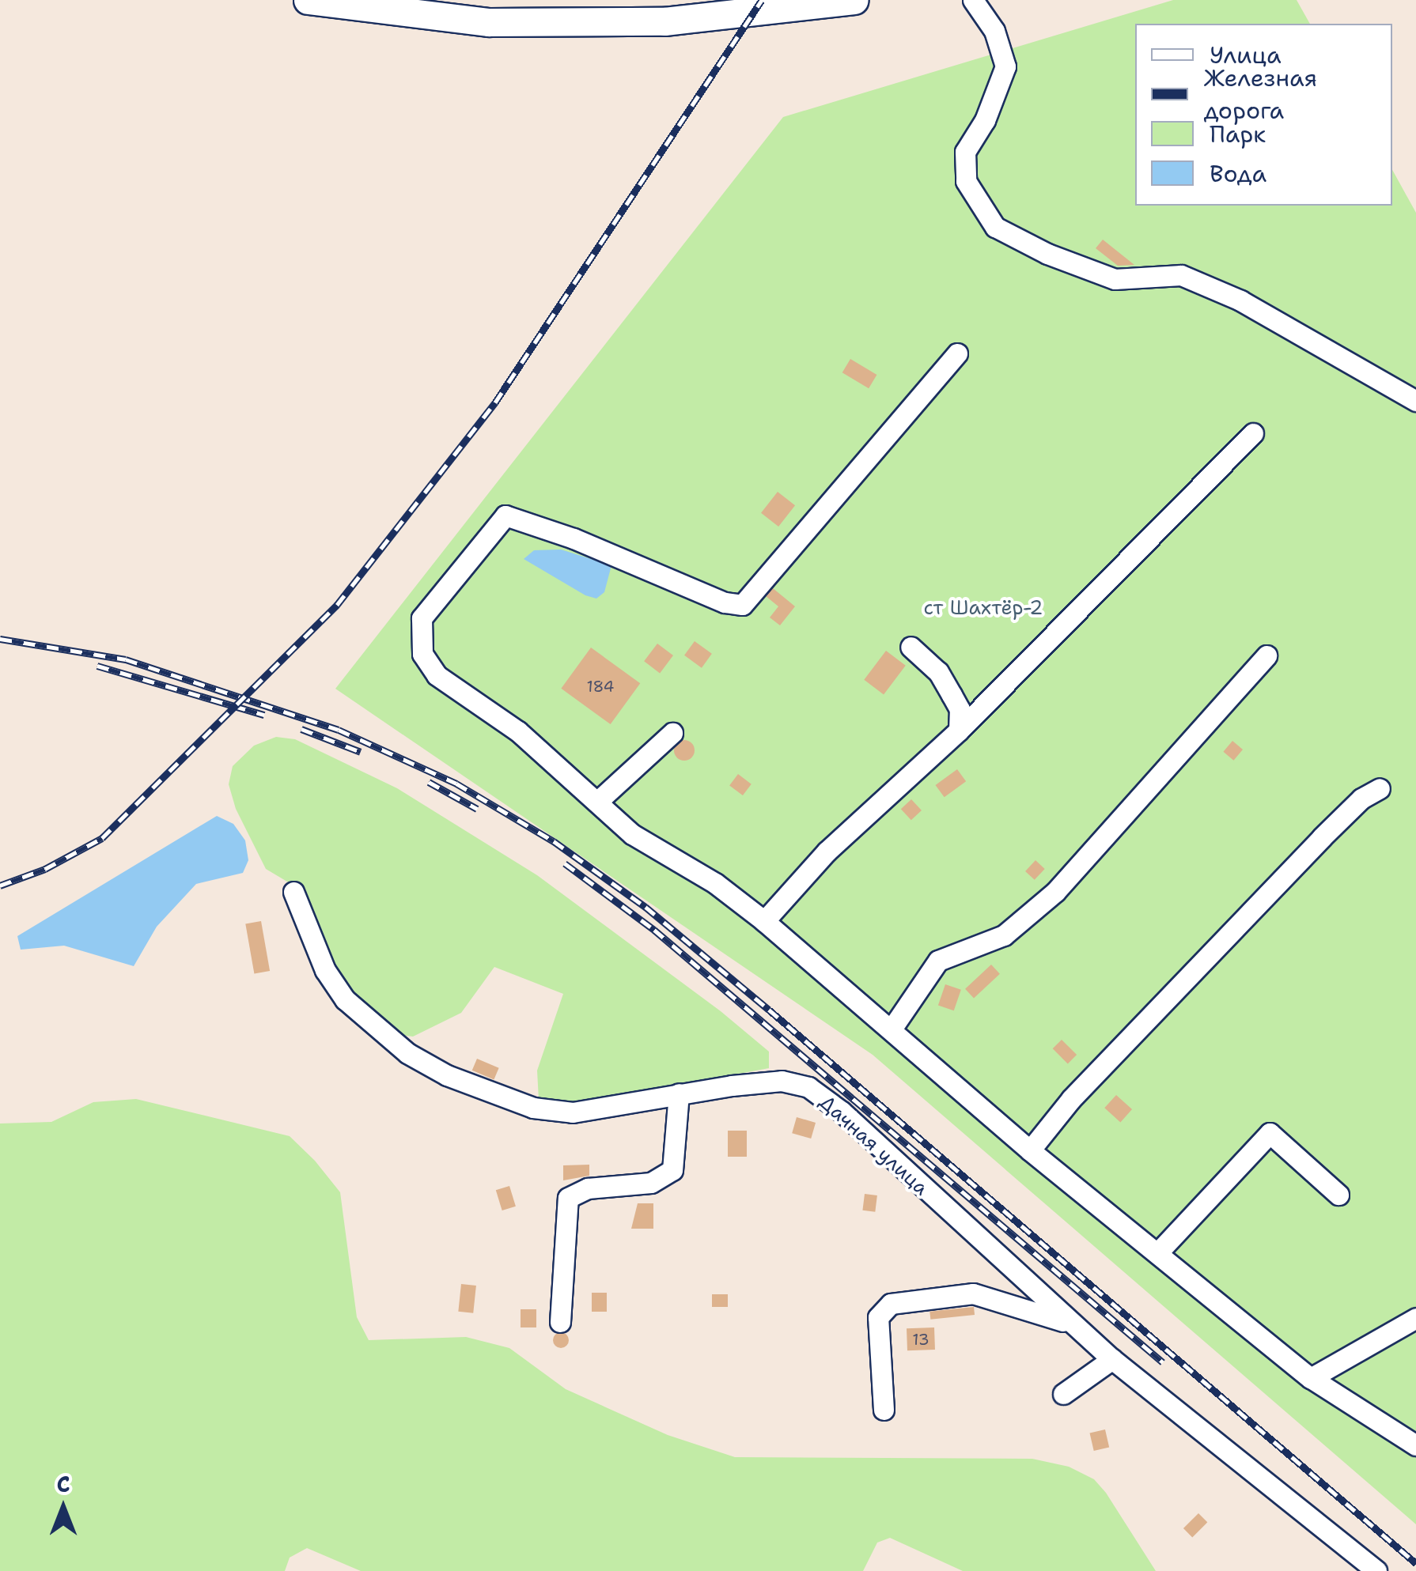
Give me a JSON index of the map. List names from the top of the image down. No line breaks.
{"streets":{"street":["Дачная улица"]},"parks":["ст Шахтёр-2"],"house_numbers":["184","13"],"legend":["Улица","Железная дорога","Парк","Вода"],"north":"top"}
